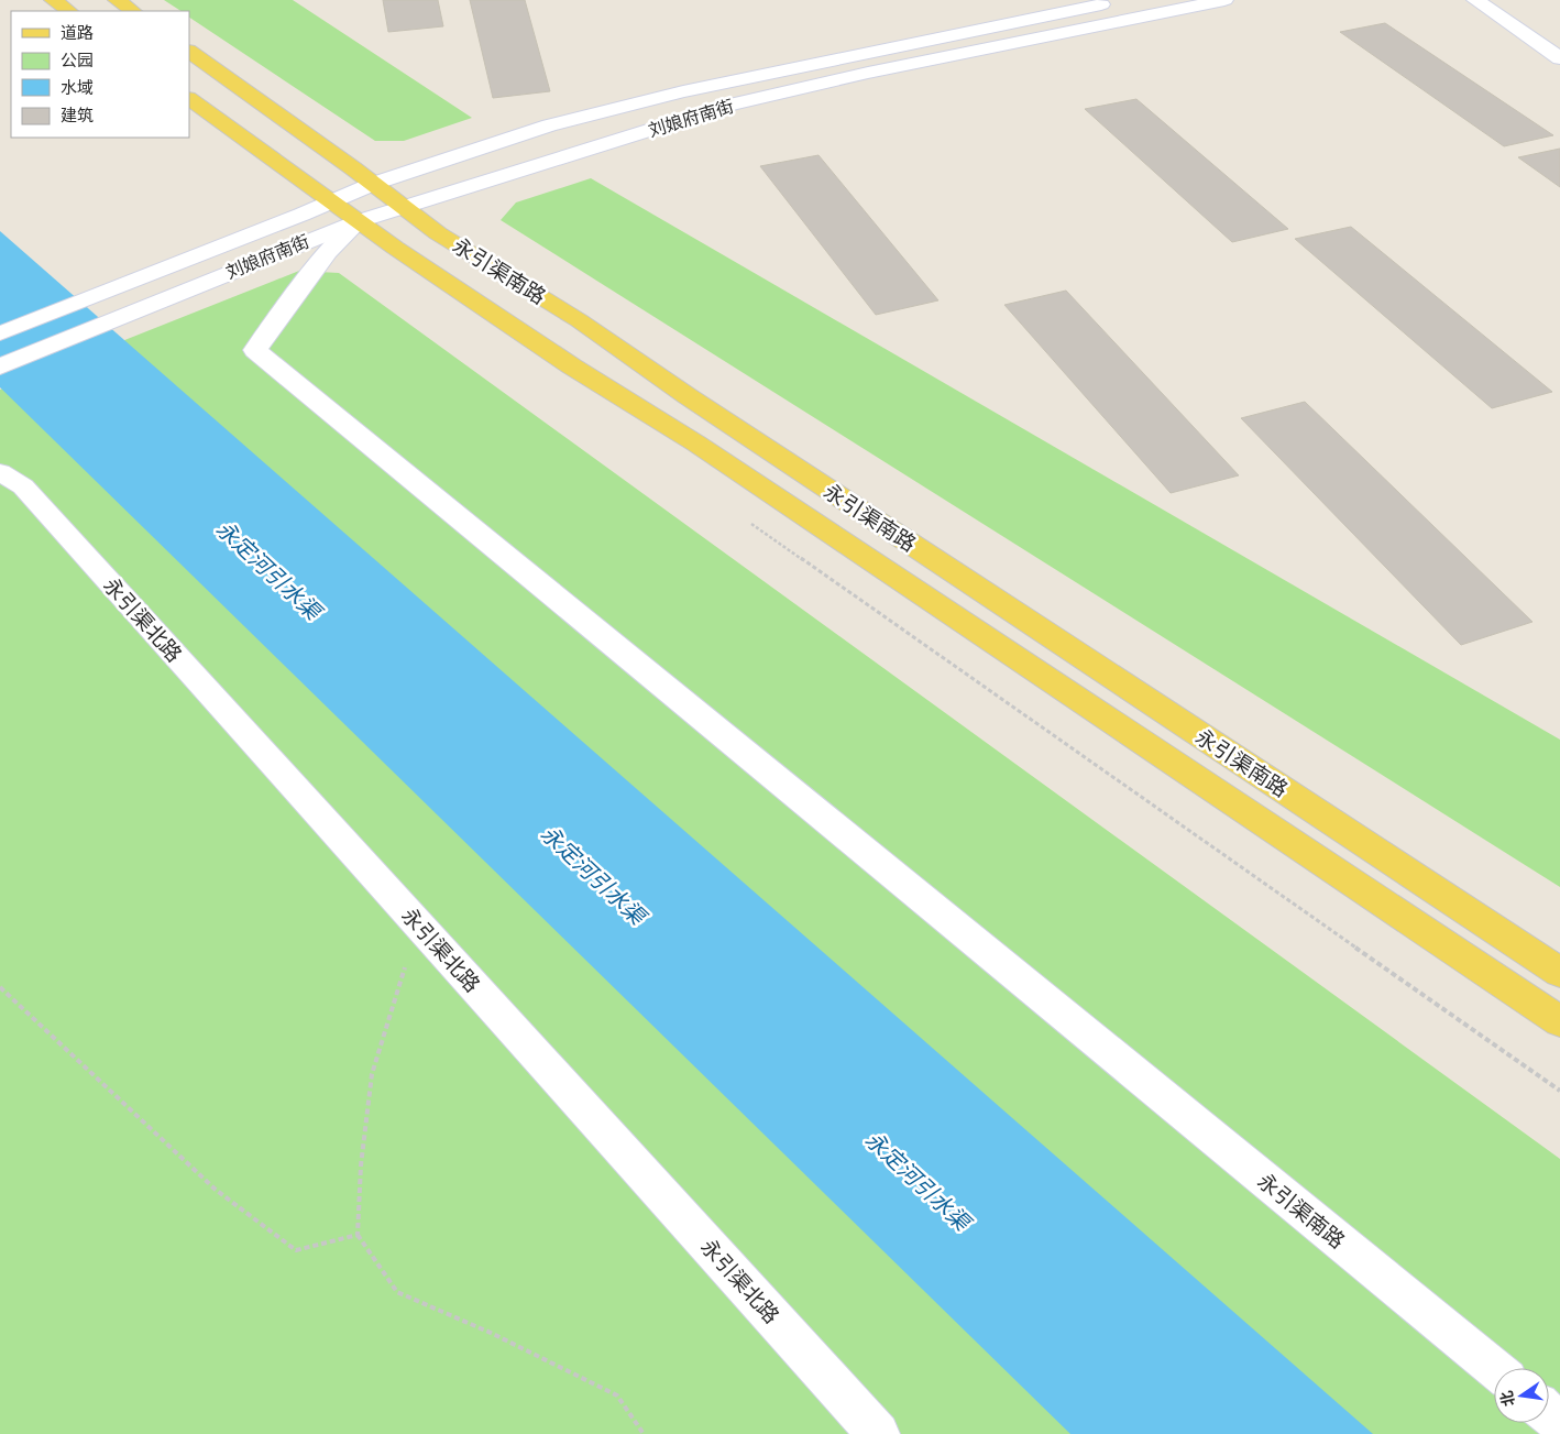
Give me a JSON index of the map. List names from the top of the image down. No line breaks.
{"streets":{"main road":["刘娘府南街","永引渠南路","永引渠北路"]},"crossings":[["刘娘府南街","永引渠南路"]],"water":["永定河引水渠"],"legend":["道路","公园","水域","建筑"],"north":"left"}
